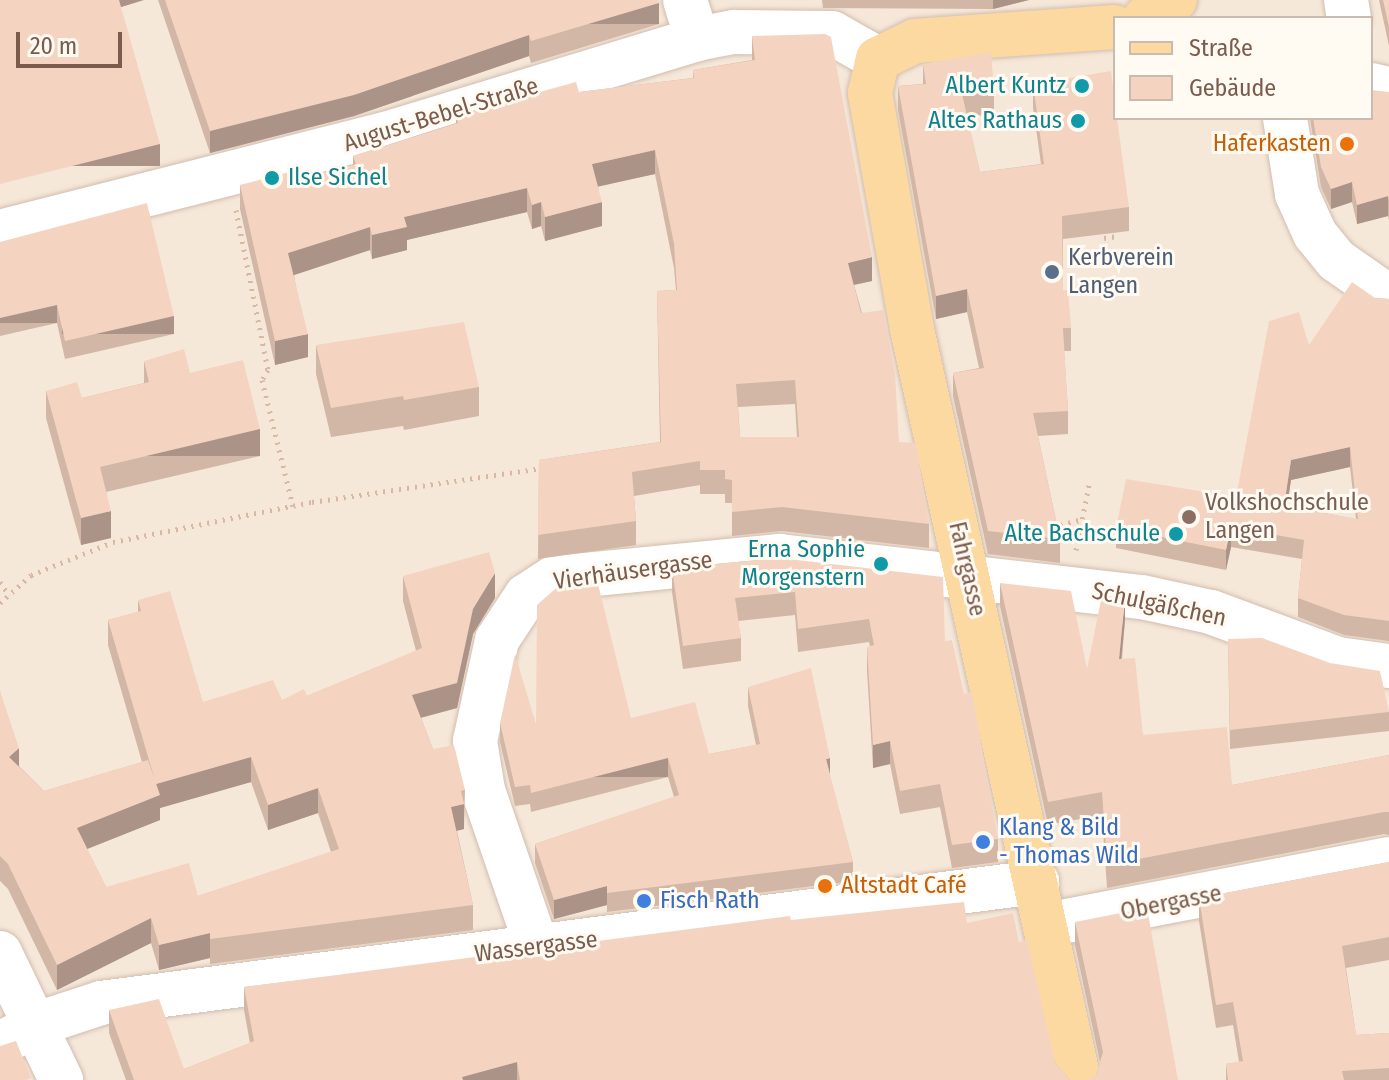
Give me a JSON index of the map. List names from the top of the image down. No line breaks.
{"streets":{"main road":["Fahrgasse"],"street":["August-Bebel-Straße","Vierhäusergasse","Schulgäßchen","Obergasse","Wassergasse"]},"crossings":[["August-Bebel-Straße","Fahrgasse"],["Fahrgasse","Vierhäusergasse"],["Fahrgasse","Schulgäßchen"],["Fahrgasse","Obergasse"],["Fahrgasse","Wassergasse"],["Vierhäusergasse","Schulgäßchen"],["Vierhäusergasse","Wassergasse"]],"places":["Albert Kuntz","Altes Rathaus","Haferkasten","Ilse Sichel","Kerbverein Langen","Volkshochschule Langen","Alte Bachschule","Erna Sophie Morgenstern","Klang & Bild - Thomas Wild","Altstadt Café","Fisch Rath"],"legend":["Straße","Gebäude"],"scale_bar":"20 m"}
